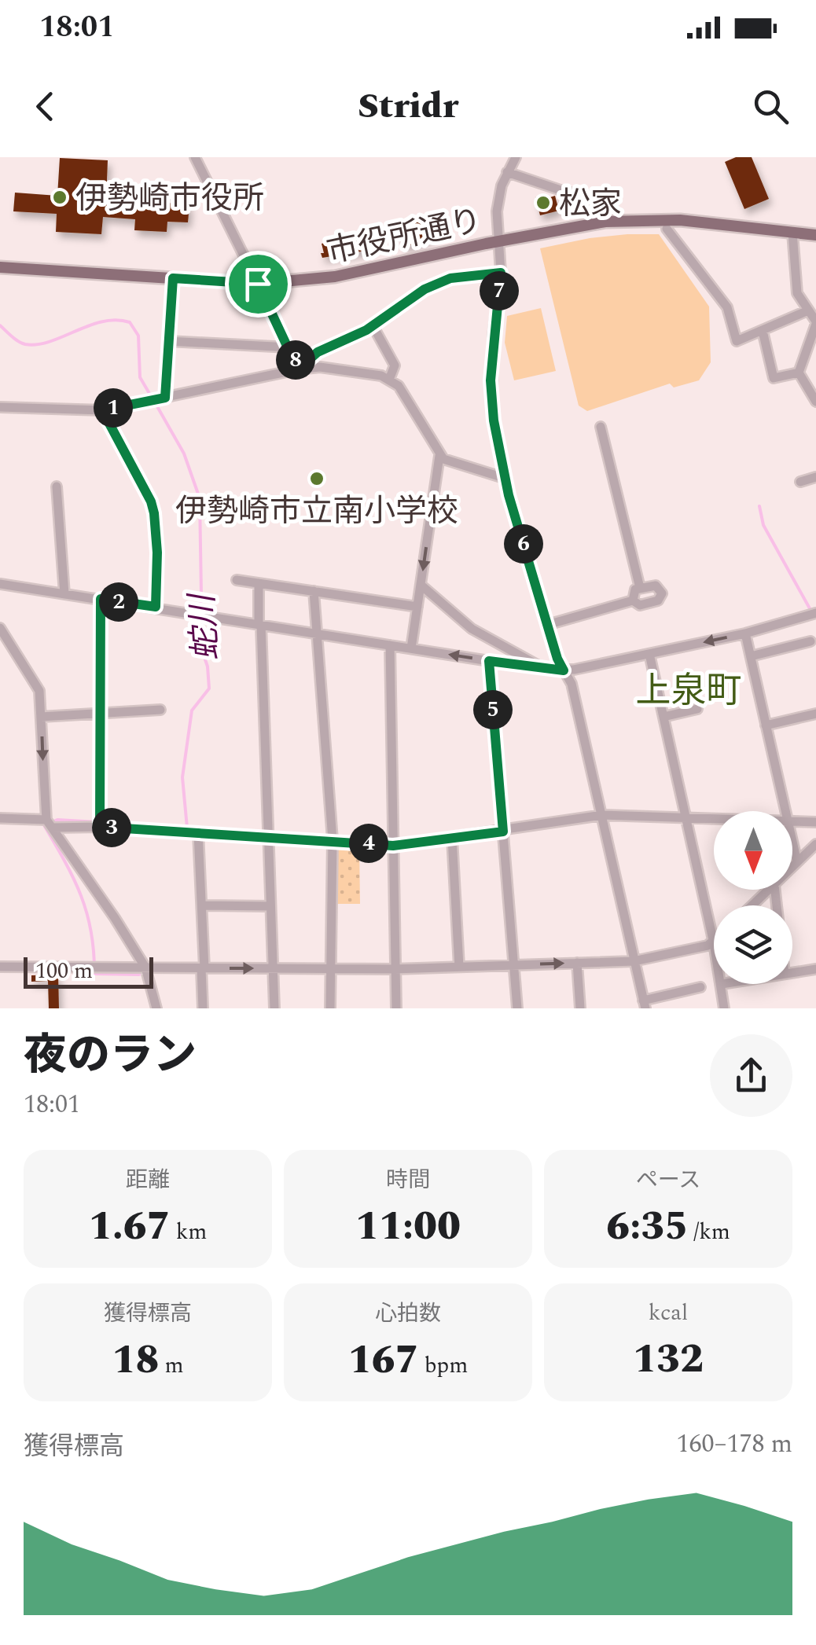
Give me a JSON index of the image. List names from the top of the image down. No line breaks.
{"streets":{"main road":["市役所通り"]},"districts":["上泉町"],"water":["蛇川"],"places":["伊勢崎市役所","松家","伊勢崎市立南小学校"],"scale_bar":"100 m","north":"bottom","page":{"status":"18:01","header":"Stridr","pins":["7","8","1","6","2","5","3","4"],"scale":"100 m","heading":["夜のラン","18:01"],"stats":[["距離","1.67 km"],["時間","11:00"],["ペース","6:35 /km"],["獲得標高","18 m"],["心拍数","167 bpm"],["kcal","132"]],"chart":["獲得標高","160–178 m"]}}
